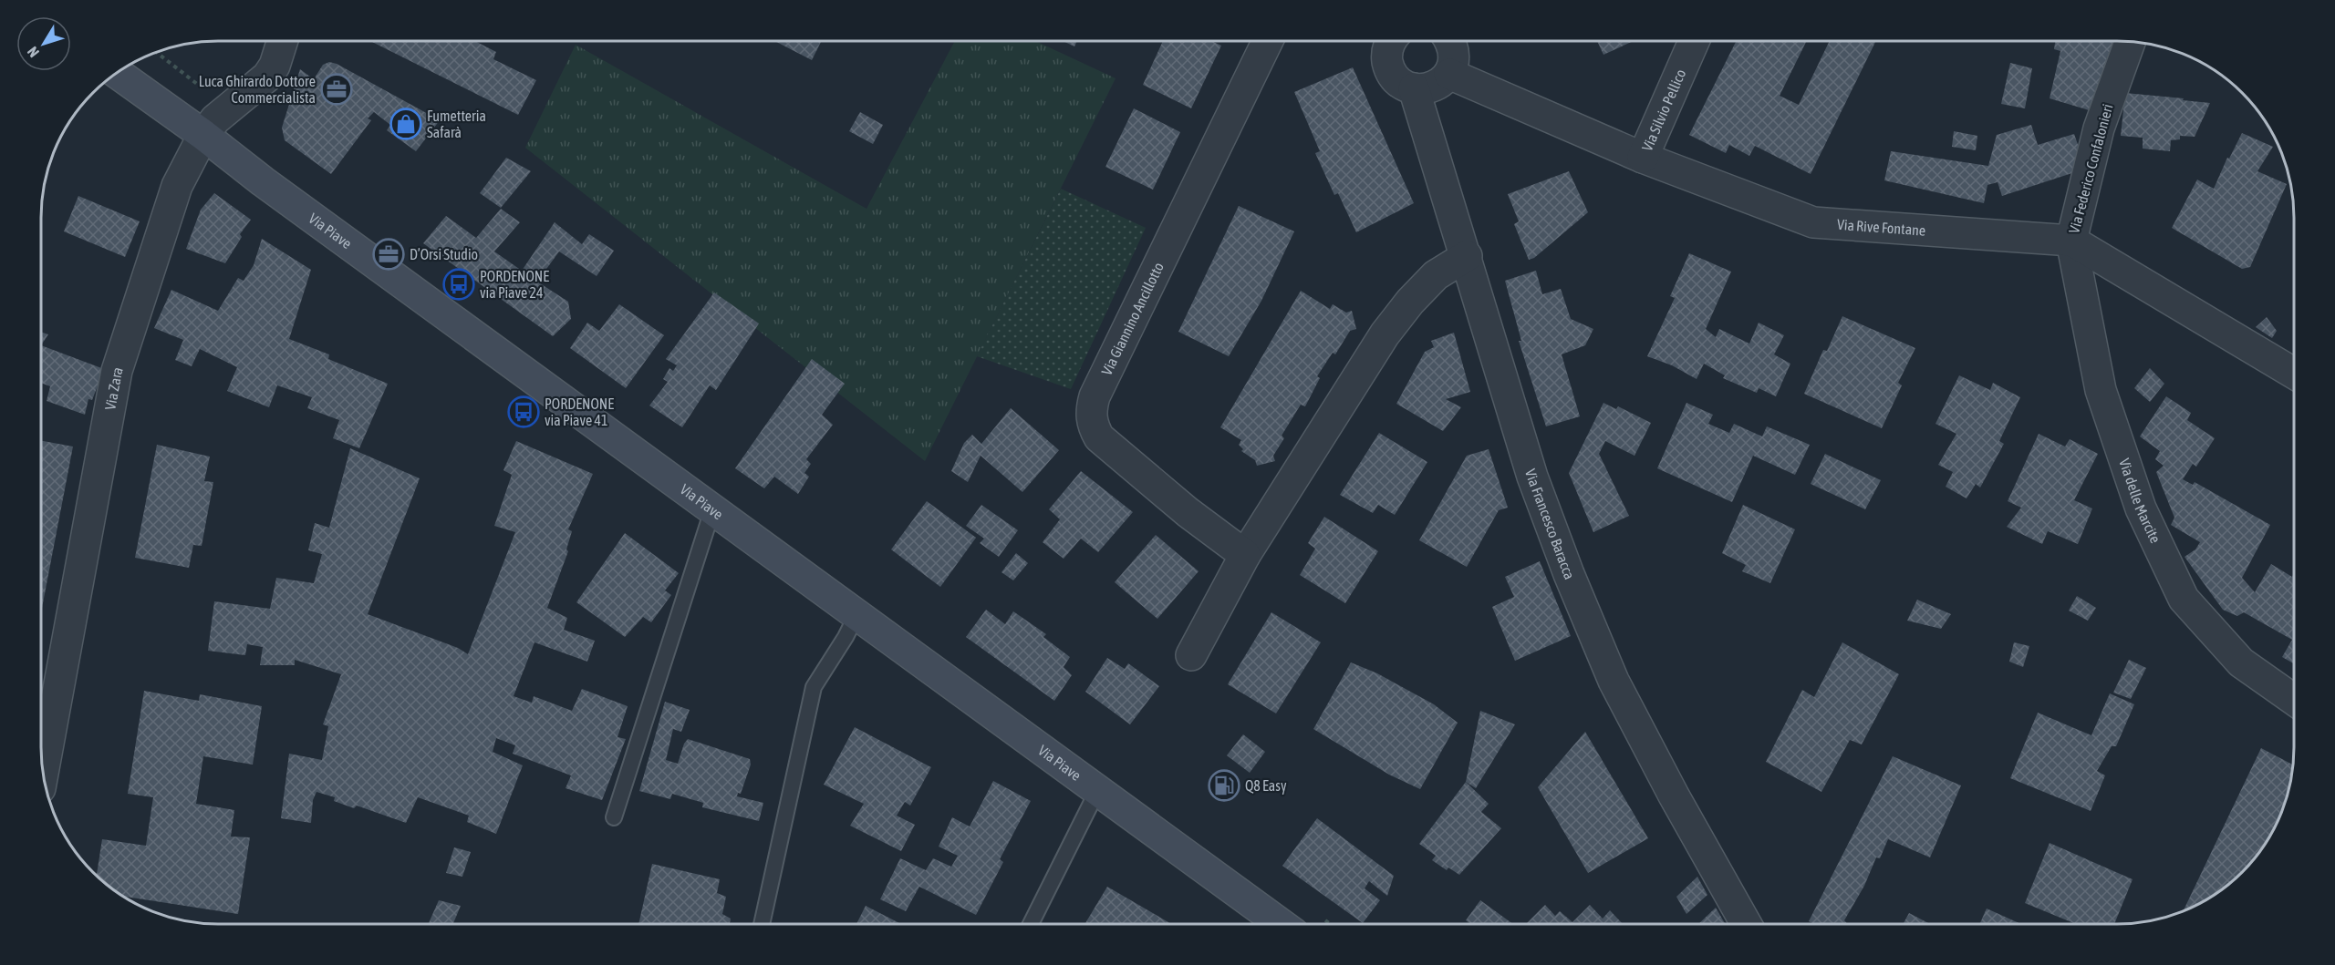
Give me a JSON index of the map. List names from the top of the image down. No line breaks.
{"streets":{"street":["Via Silvio Pellico","Via Federico Confalonieri","Via Rive Fontane","Via Piave","Via Giannino Ancillotto","Via Zara","Via delle Marcite","Via Francesco Baracca"]},"crossings":[["Via Silvio Pellico","Via Rive Fontane"],["Via Federico Confalonieri","Via Rive Fontane"],["Via Federico Confalonieri","Via delle Marcite"],["Via Rive Fontane","Via delle Marcite"],["Via Piave","Via Zara"]],"places":{"office":["Luca Ghirardo Dottore Commercialista","D’Orsi Studio"],"shop":["Fumetteria Safarà"],"bus stop":["PORDENONE via Piave 24","PORDENONE via Piave 41"],"fuel station":["Q8 Easy"]},"north":"bottom left"}
